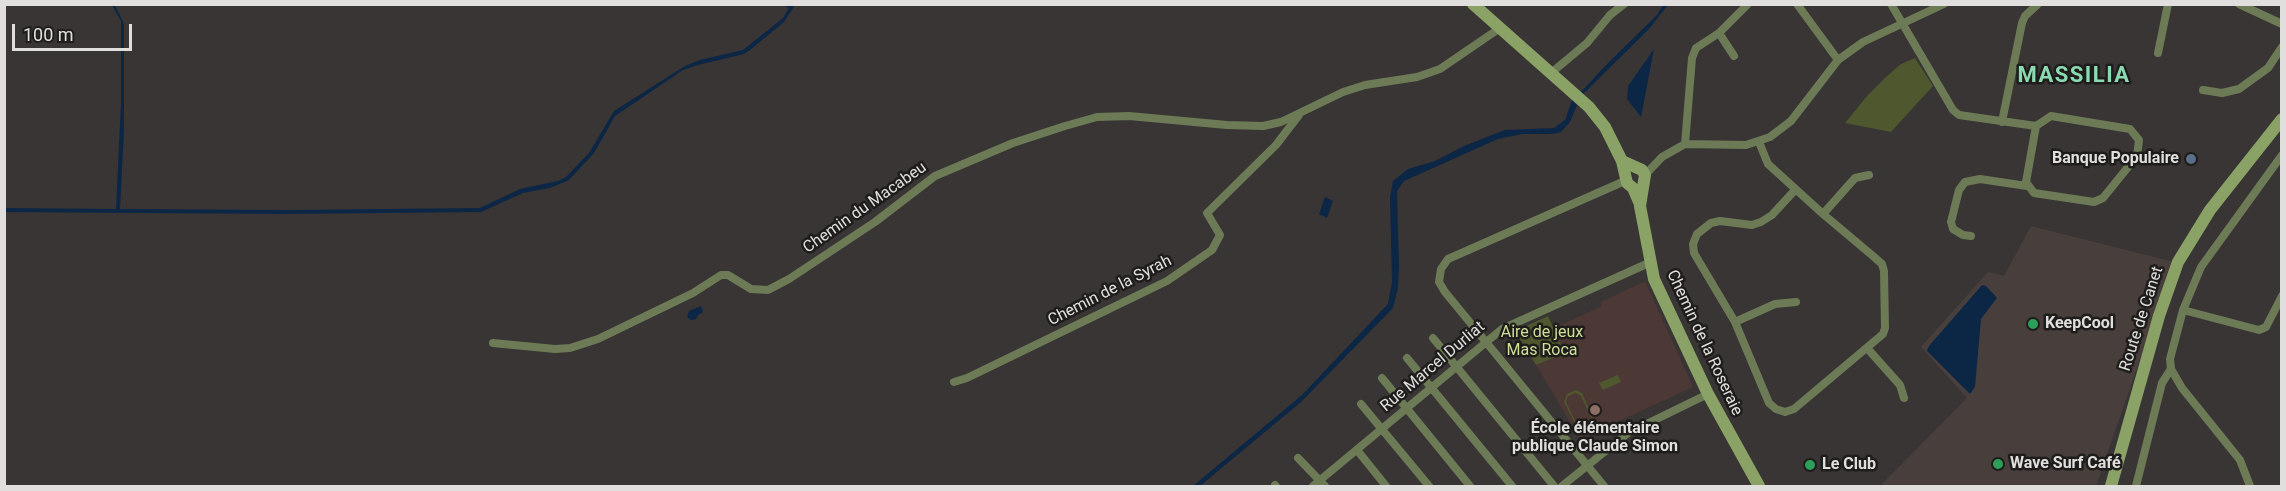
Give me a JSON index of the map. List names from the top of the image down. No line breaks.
{"streets":{"main road":["Route de Canet","Chemin de la Roseraie"],"street":["Chemin du Macabeu","Chemin de la Syrah","Rue Marcel Durliat"]},"crossings":[["Chemin du Macabeu","Chemin de la Syrah"],["Chemin du Macabeu","Chemin de la Roseraie"],["Chemin de la Roseraie","Rue Marcel Durliat"]],"districts":["MASSILIA"],"parks":["Aire de jeux Mas Roca"],"places":["Banque Populaire","KeepCool","École élémentaire publique Claude Simon","Wave Surf Café","Le Club"],"scale_bar":"100 m"}
